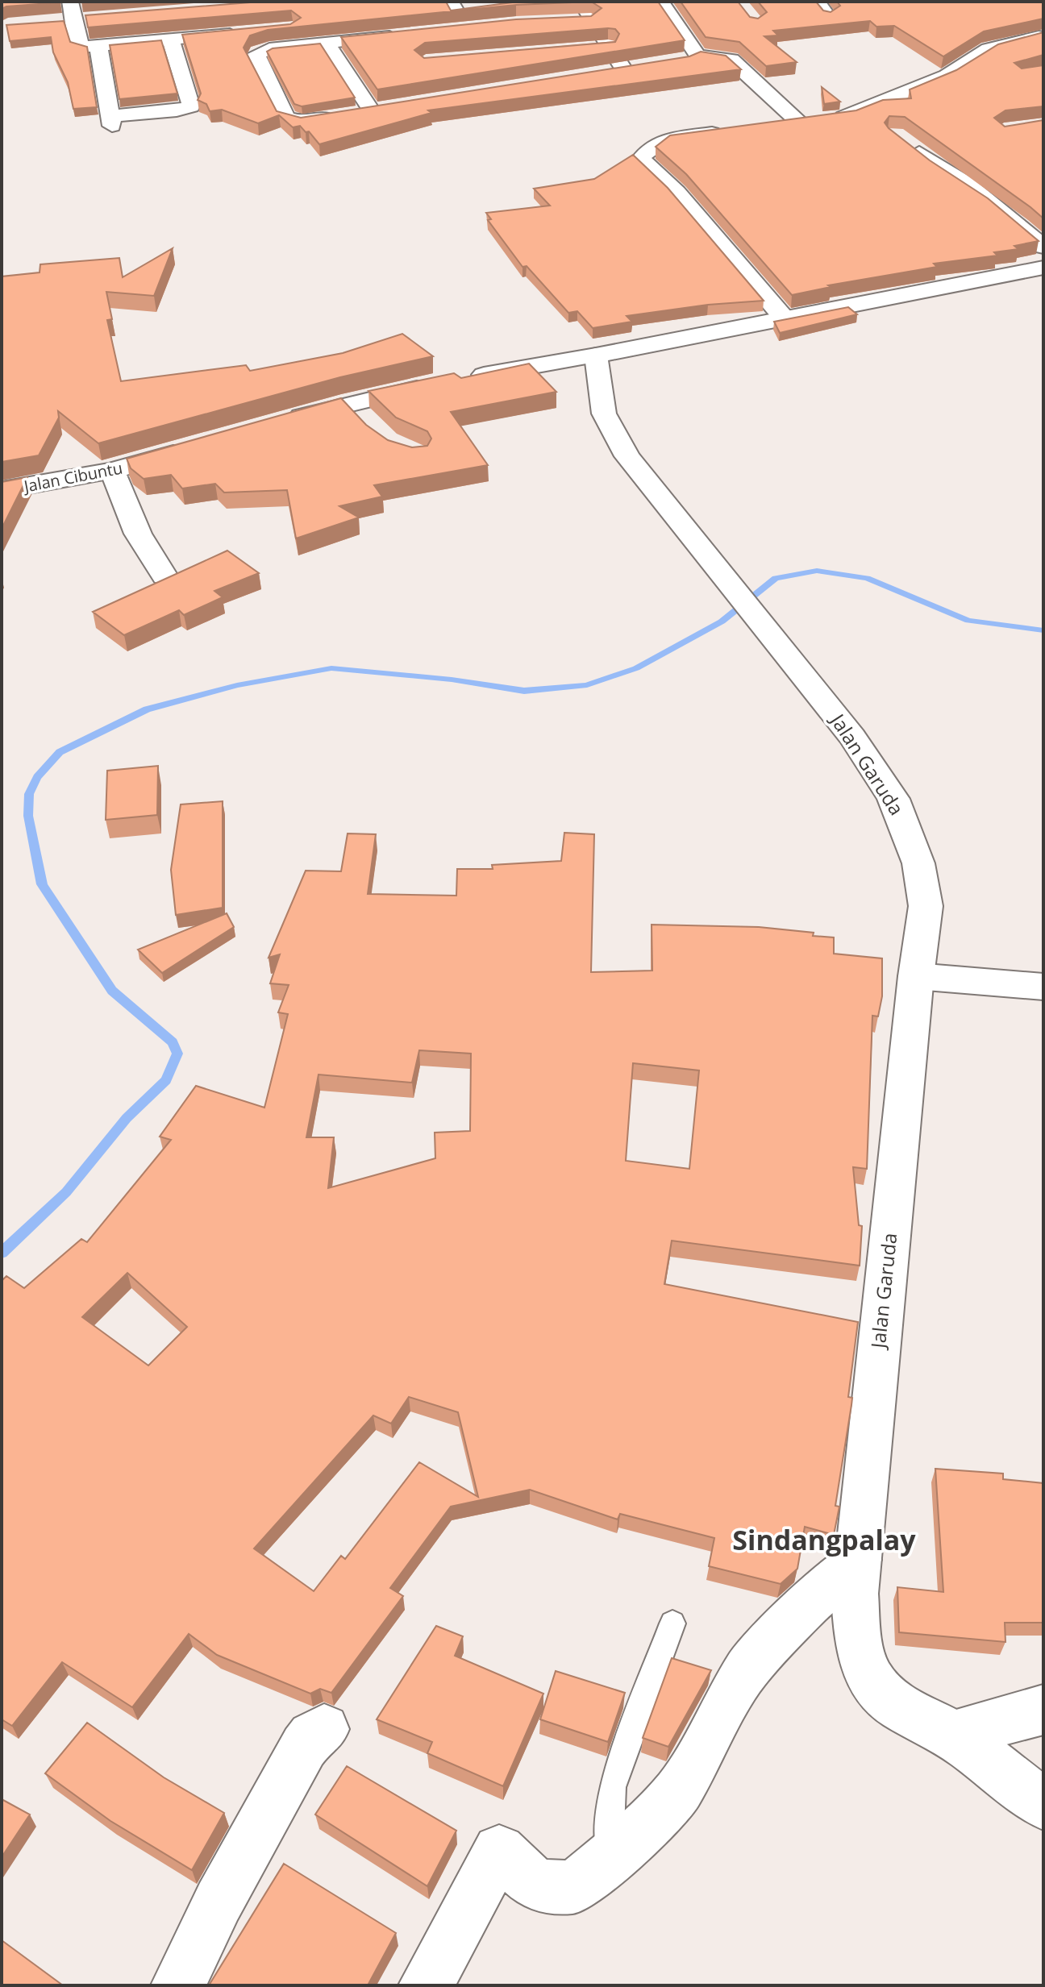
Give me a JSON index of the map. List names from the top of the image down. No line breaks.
{"streets":{"street":["Jalan Cibuntu","Jalan Garuda"]},"districts":["Sindangpalay"]}
